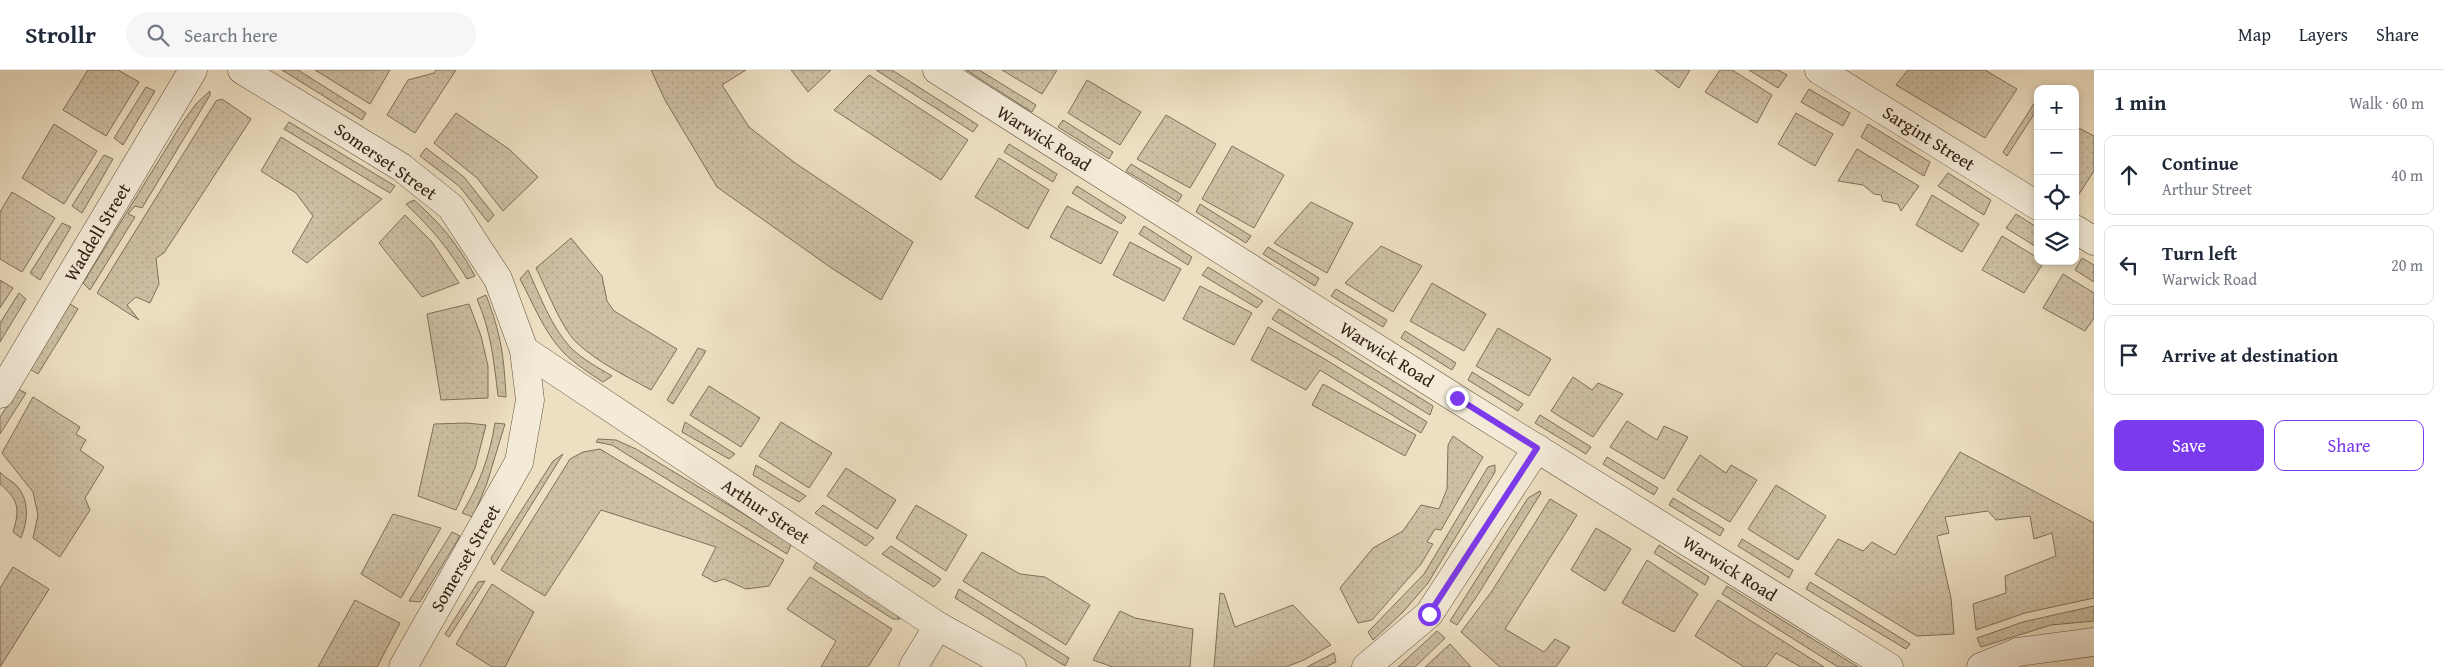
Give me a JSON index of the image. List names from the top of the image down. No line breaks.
{"streets":{"street":["Warwick Road","Sargint Street","Somerset Street","Waddell Street","Arthur Street"]},"crossings":[["Somerset Street","Arthur Street"]],"page":{"header":"Strollr","search":"Search here","nav":["Map","Layers","Share"],"heading":["1 min","Walk · 60 m"],"map_buttons":["+","−"],"list":[["Continue","Arthur Street","40 m"],["Turn left","Warwick Road","20 m"],"Arrive at destination"],"buttons":["Save","Share"]}}
